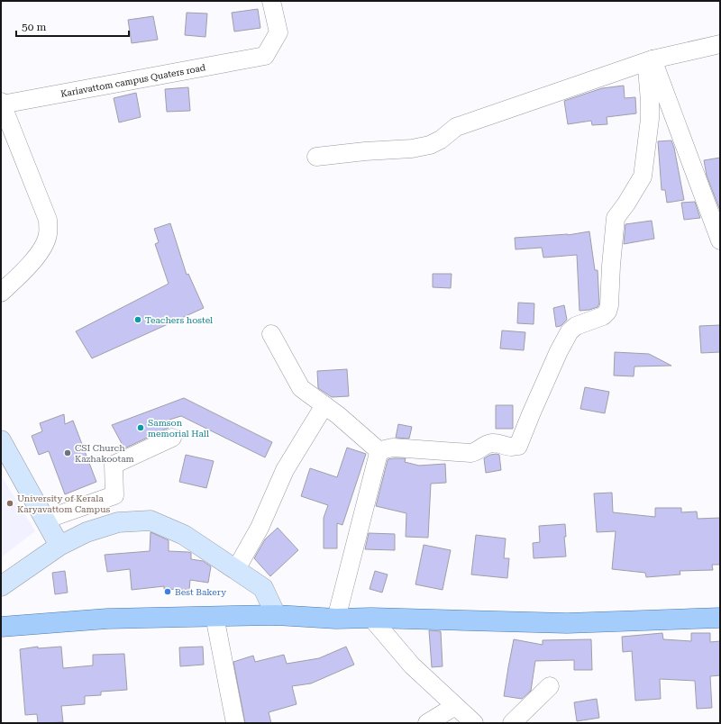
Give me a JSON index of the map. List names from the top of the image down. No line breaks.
{"streets":{"street":["Kariavattom campus Quaters road"]},"places":["Teachers hostel","Samson memorial Hall","CSI Church Kazhakootam","University of Kerala Karyavattom Campus","Best Bakery"],"scale_bar":"50 m"}
